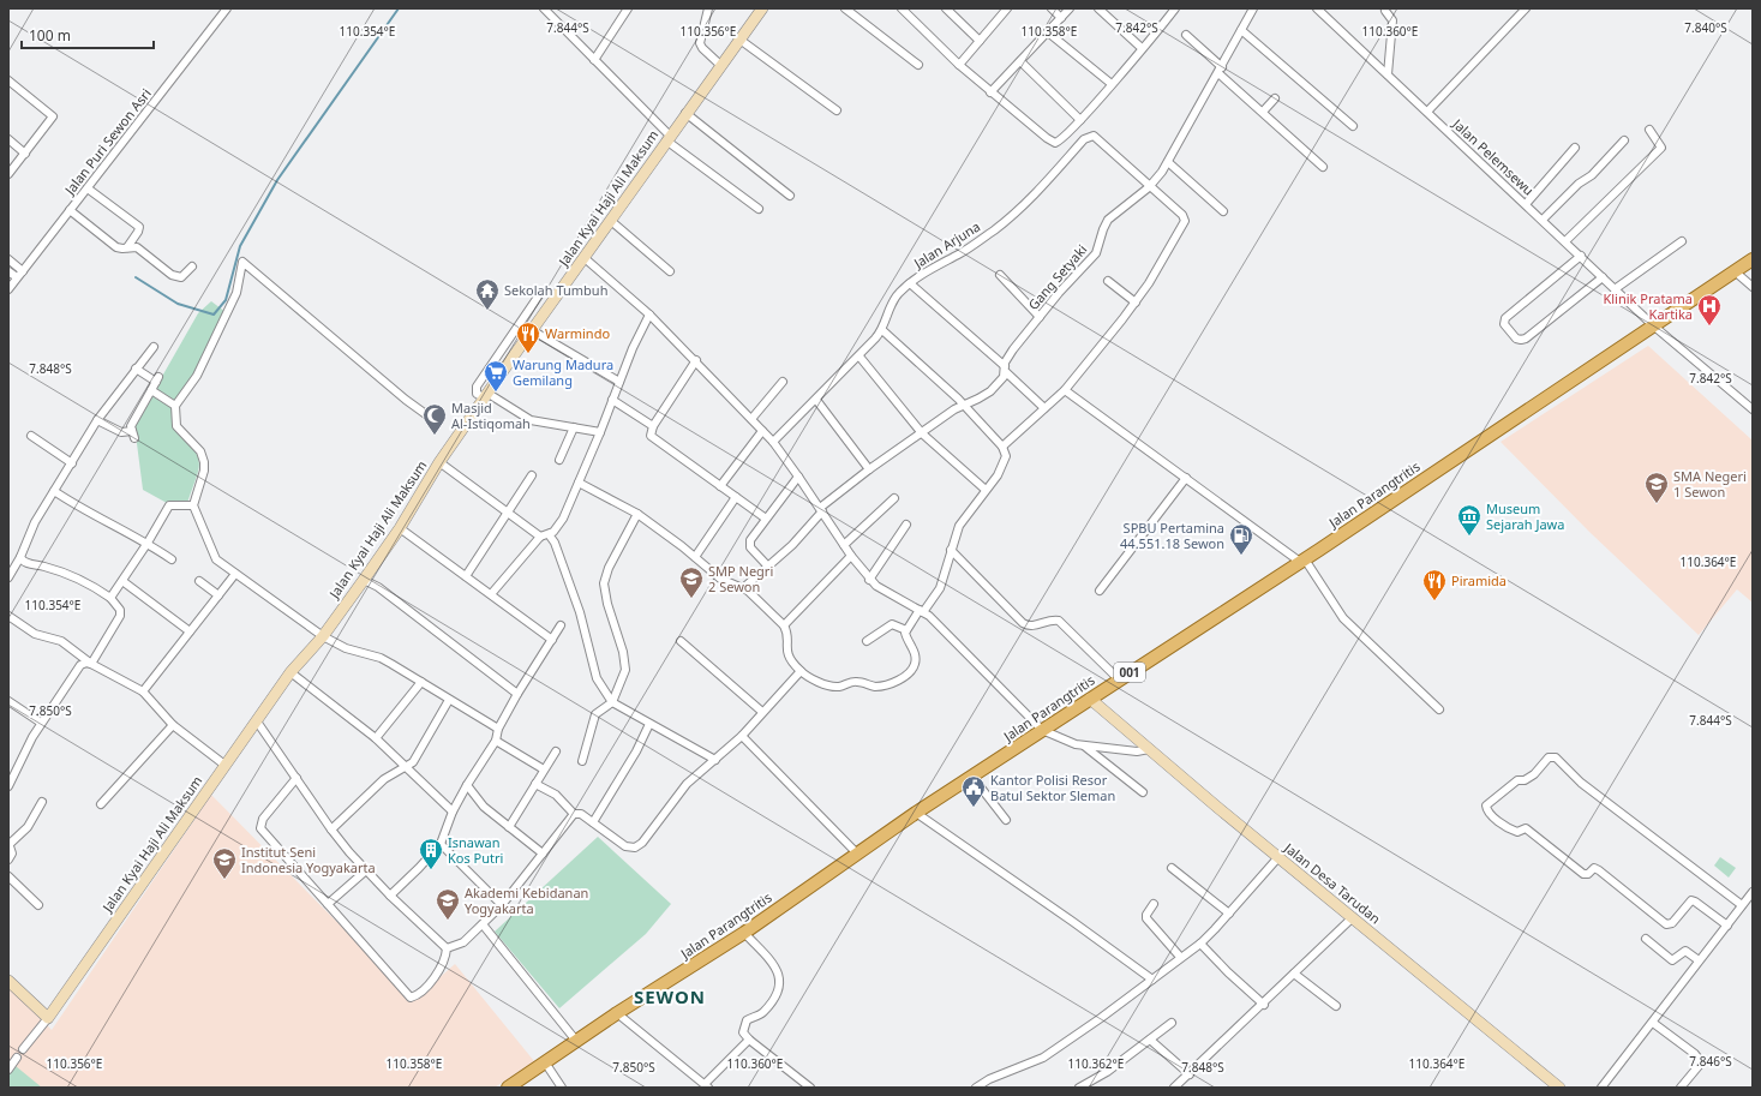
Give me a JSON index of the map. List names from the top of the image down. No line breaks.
{"streets":{"main road":["Jalan Parangtritis","001"],"street":["Jalan Puri Sewon Asri","Jalan Pelemsewu","Jalan Kyai Haji Ali Maksum","Jalan Arjuna","Gang Setyaki","Jalan Desa Tarudan"]},"crossings":[["Jalan Pelemsewu","Jalan Parangtritis"],["Jalan Arjuna","Gang Setyaki"],["Jalan Parangtritis","Jalan Desa Tarudan"]],"districts":["SEWON"],"places":{"temple":["Sekolah Tumbuh"],"hospital":["Klinik Pratama Kartika"],"restaurant":["Warmindo","Piramida"],"supermarket":["Warung Madura Gemilang"],"mosque":["Masjid Al-Istiqomah"],"school or university":["SMA Negeri 1 Sewon","SMP Negri 2 Sewon","Institut Seni Indonesia Yogyakarta","Akademi Kebidanan Yogyakarta"],"museum":["Museum Sejarah Jawa"],"fuel station":["SPBU Pertamina 44.551.18 Sewon"],"public building":["Kantor Polisi Resor Batul Sektor Sleman"],"building":["Isnawan Kos Putri"]},"scale_bar":"100 m","coordinates":["7.844°S","7.842°S","7.840°S","110.354°E","110.356°E","110.358°E","110.360°E","7.848°S","110.364°E","7.850°S","7.846°S","110.362°E"]}
